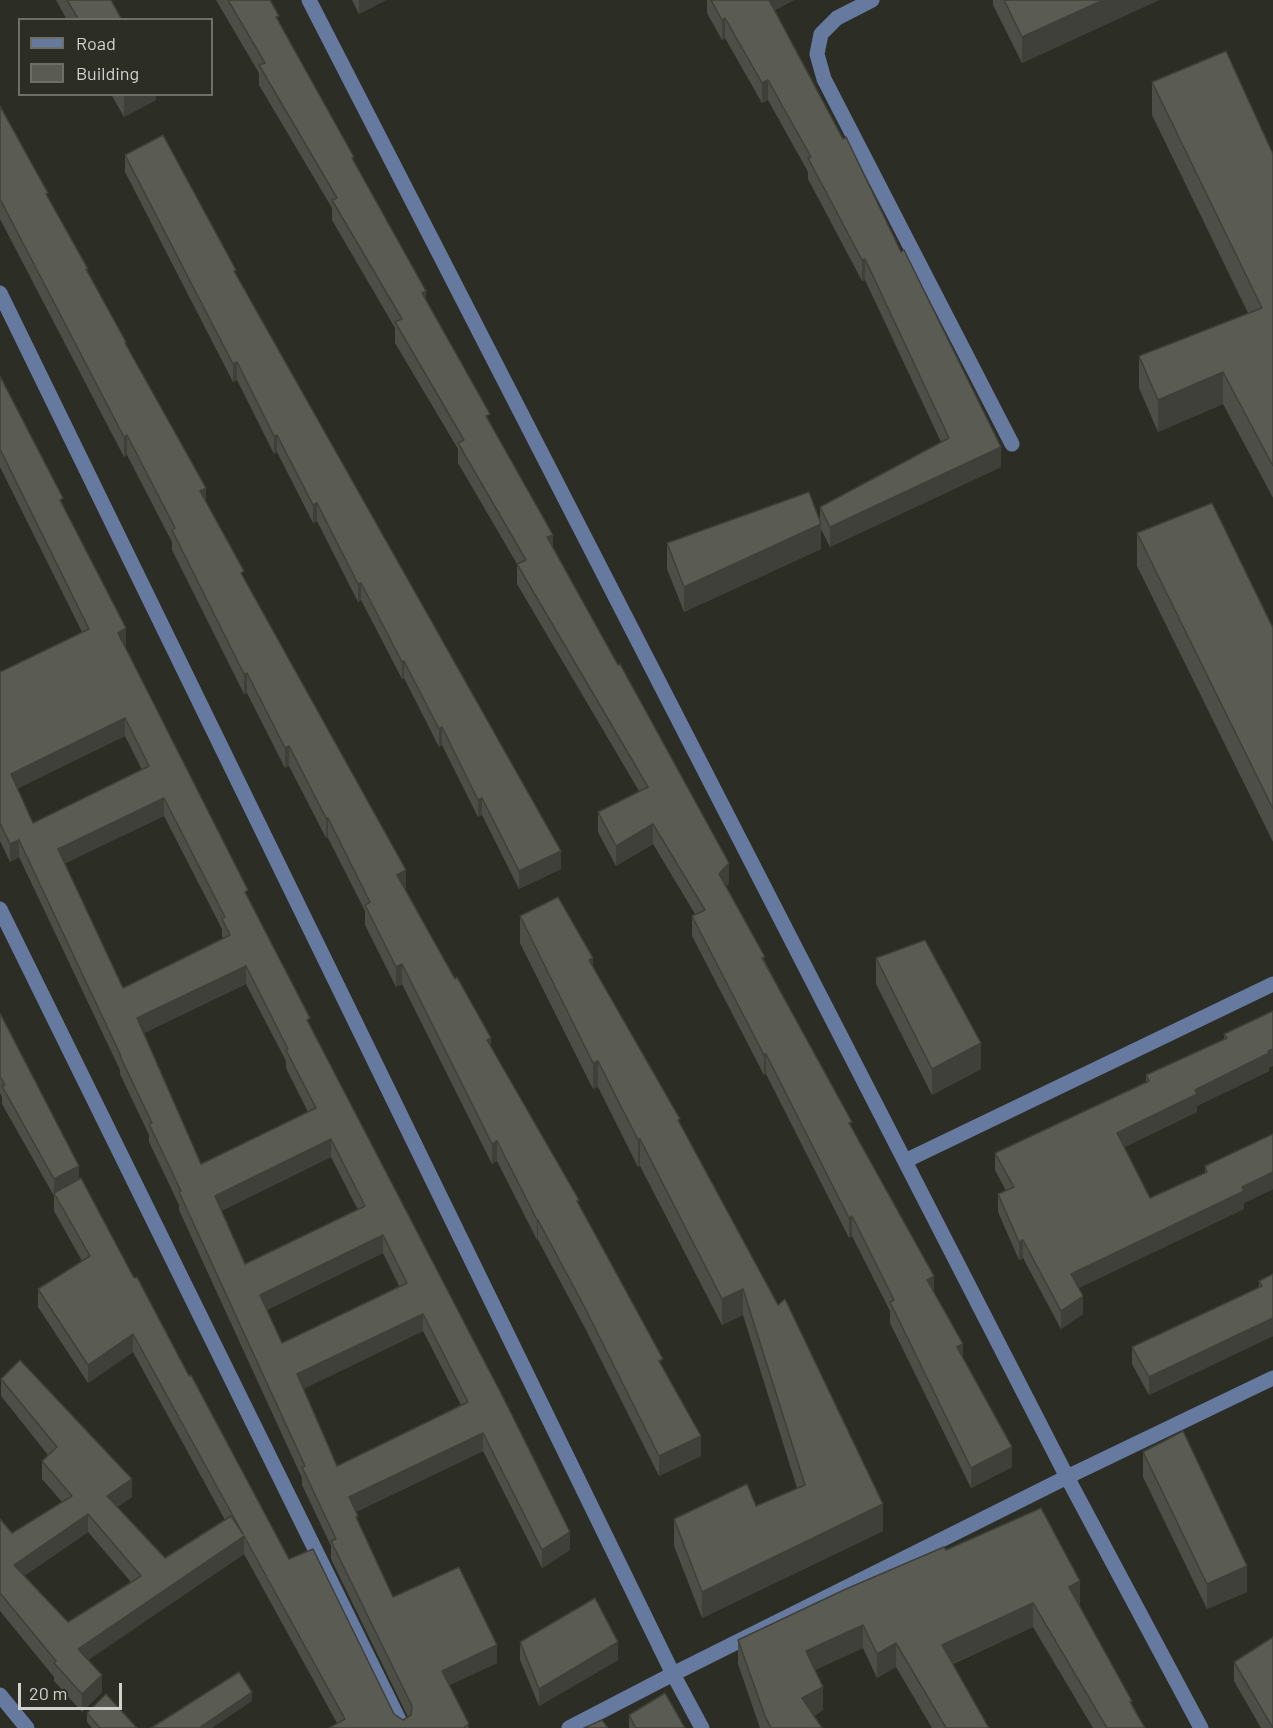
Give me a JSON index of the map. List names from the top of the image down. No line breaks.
{"legend":["Road","Building"],"scale_bar":"20 m"}
